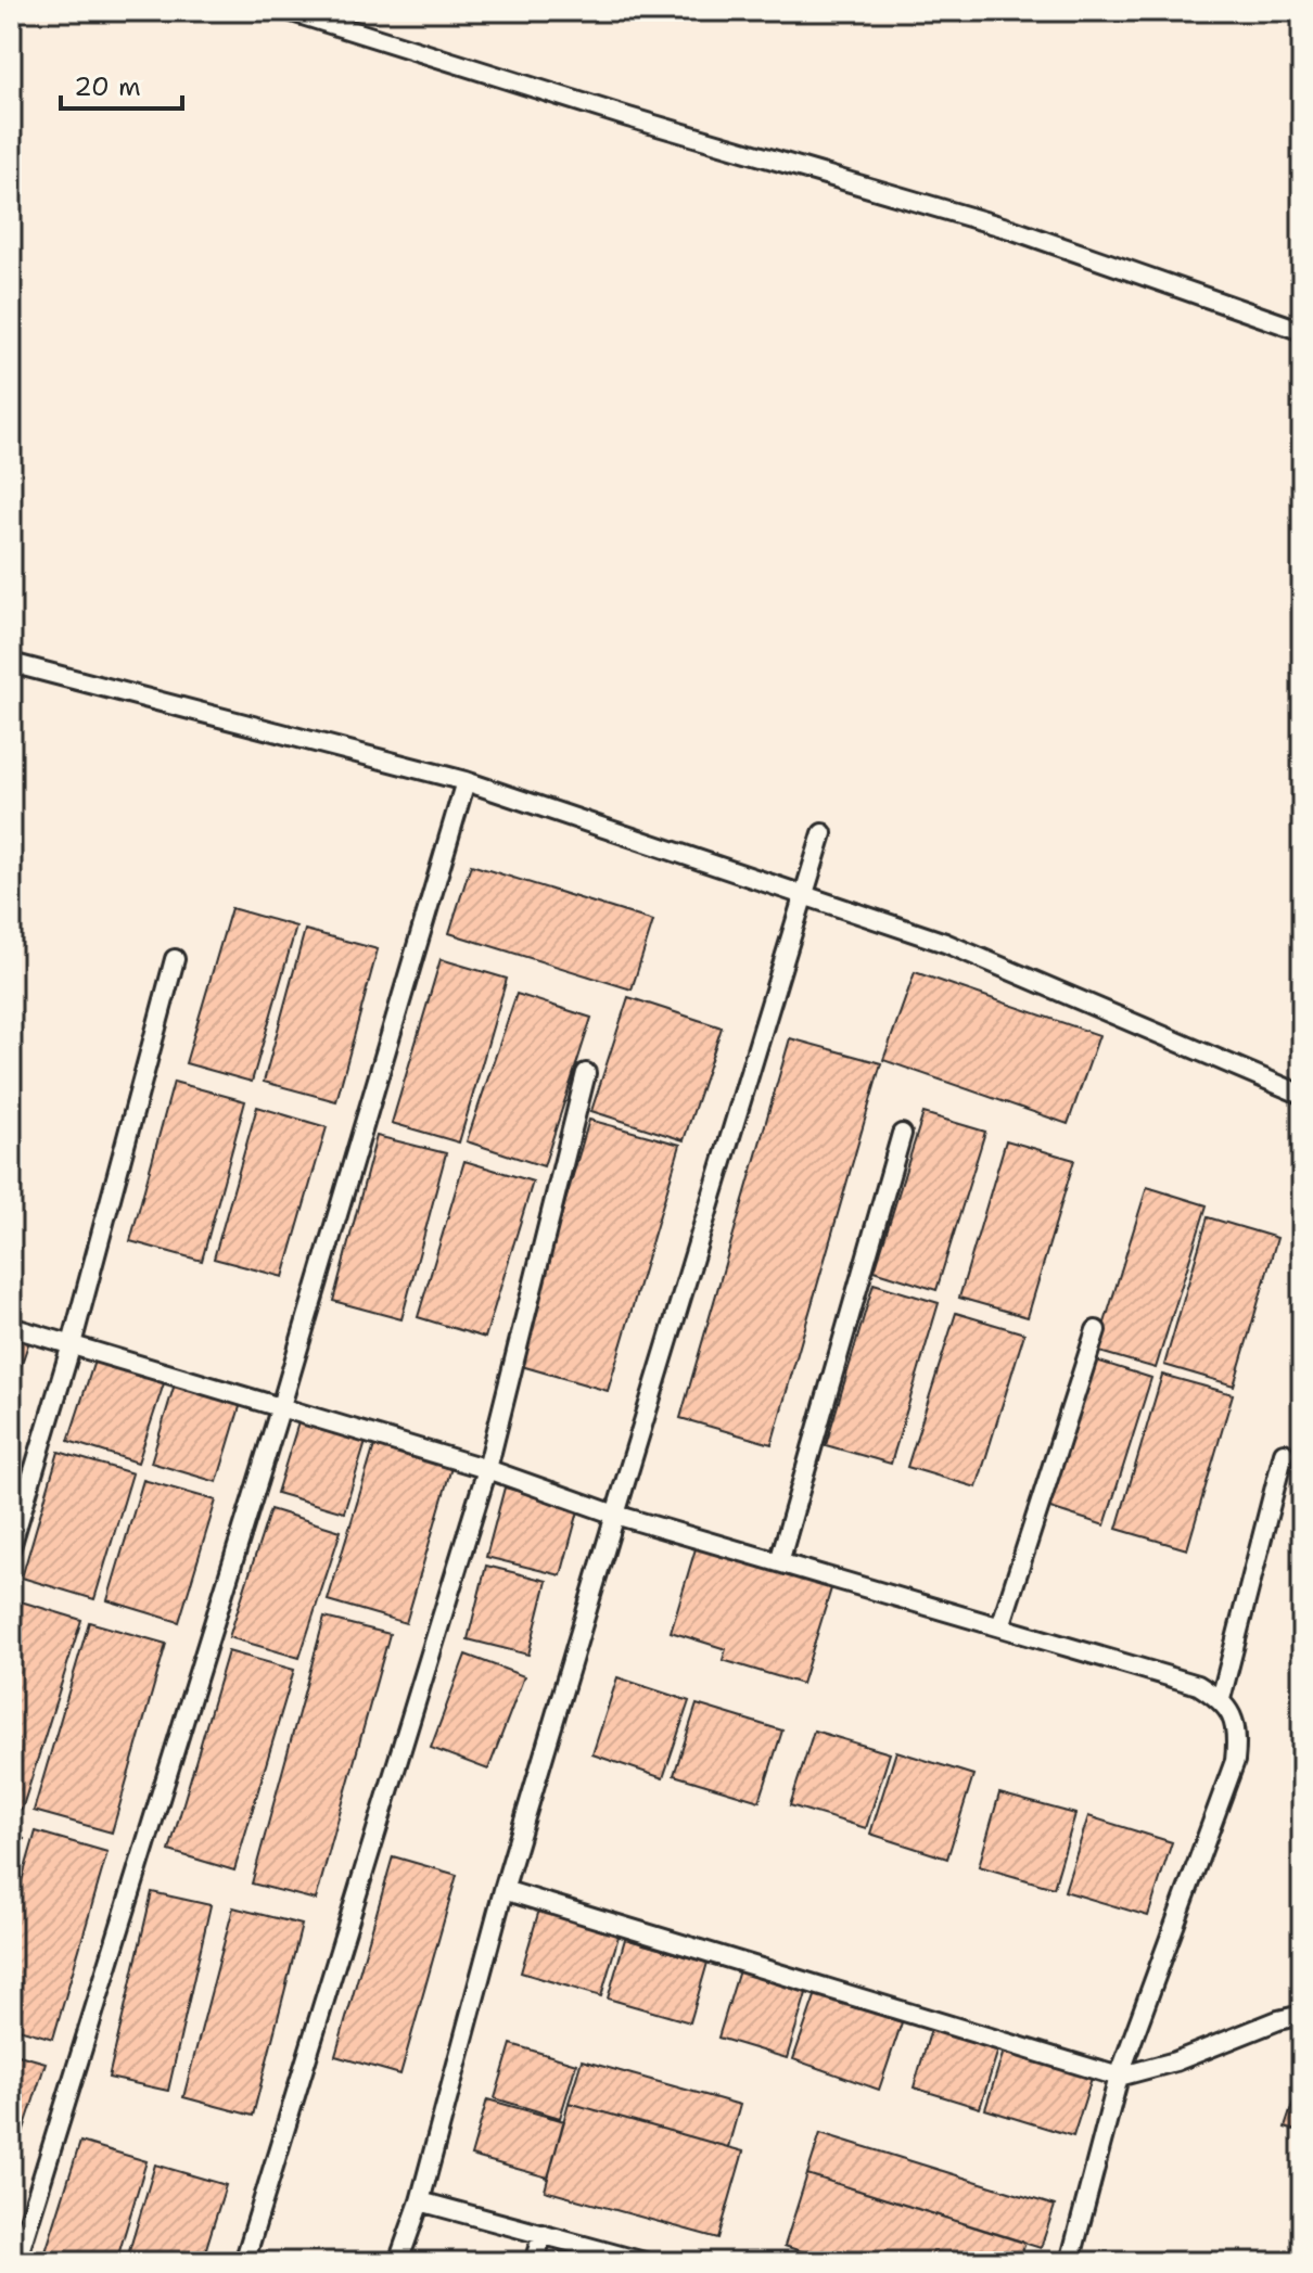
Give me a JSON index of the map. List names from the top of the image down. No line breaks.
{"scale_bar":"20 m"}
